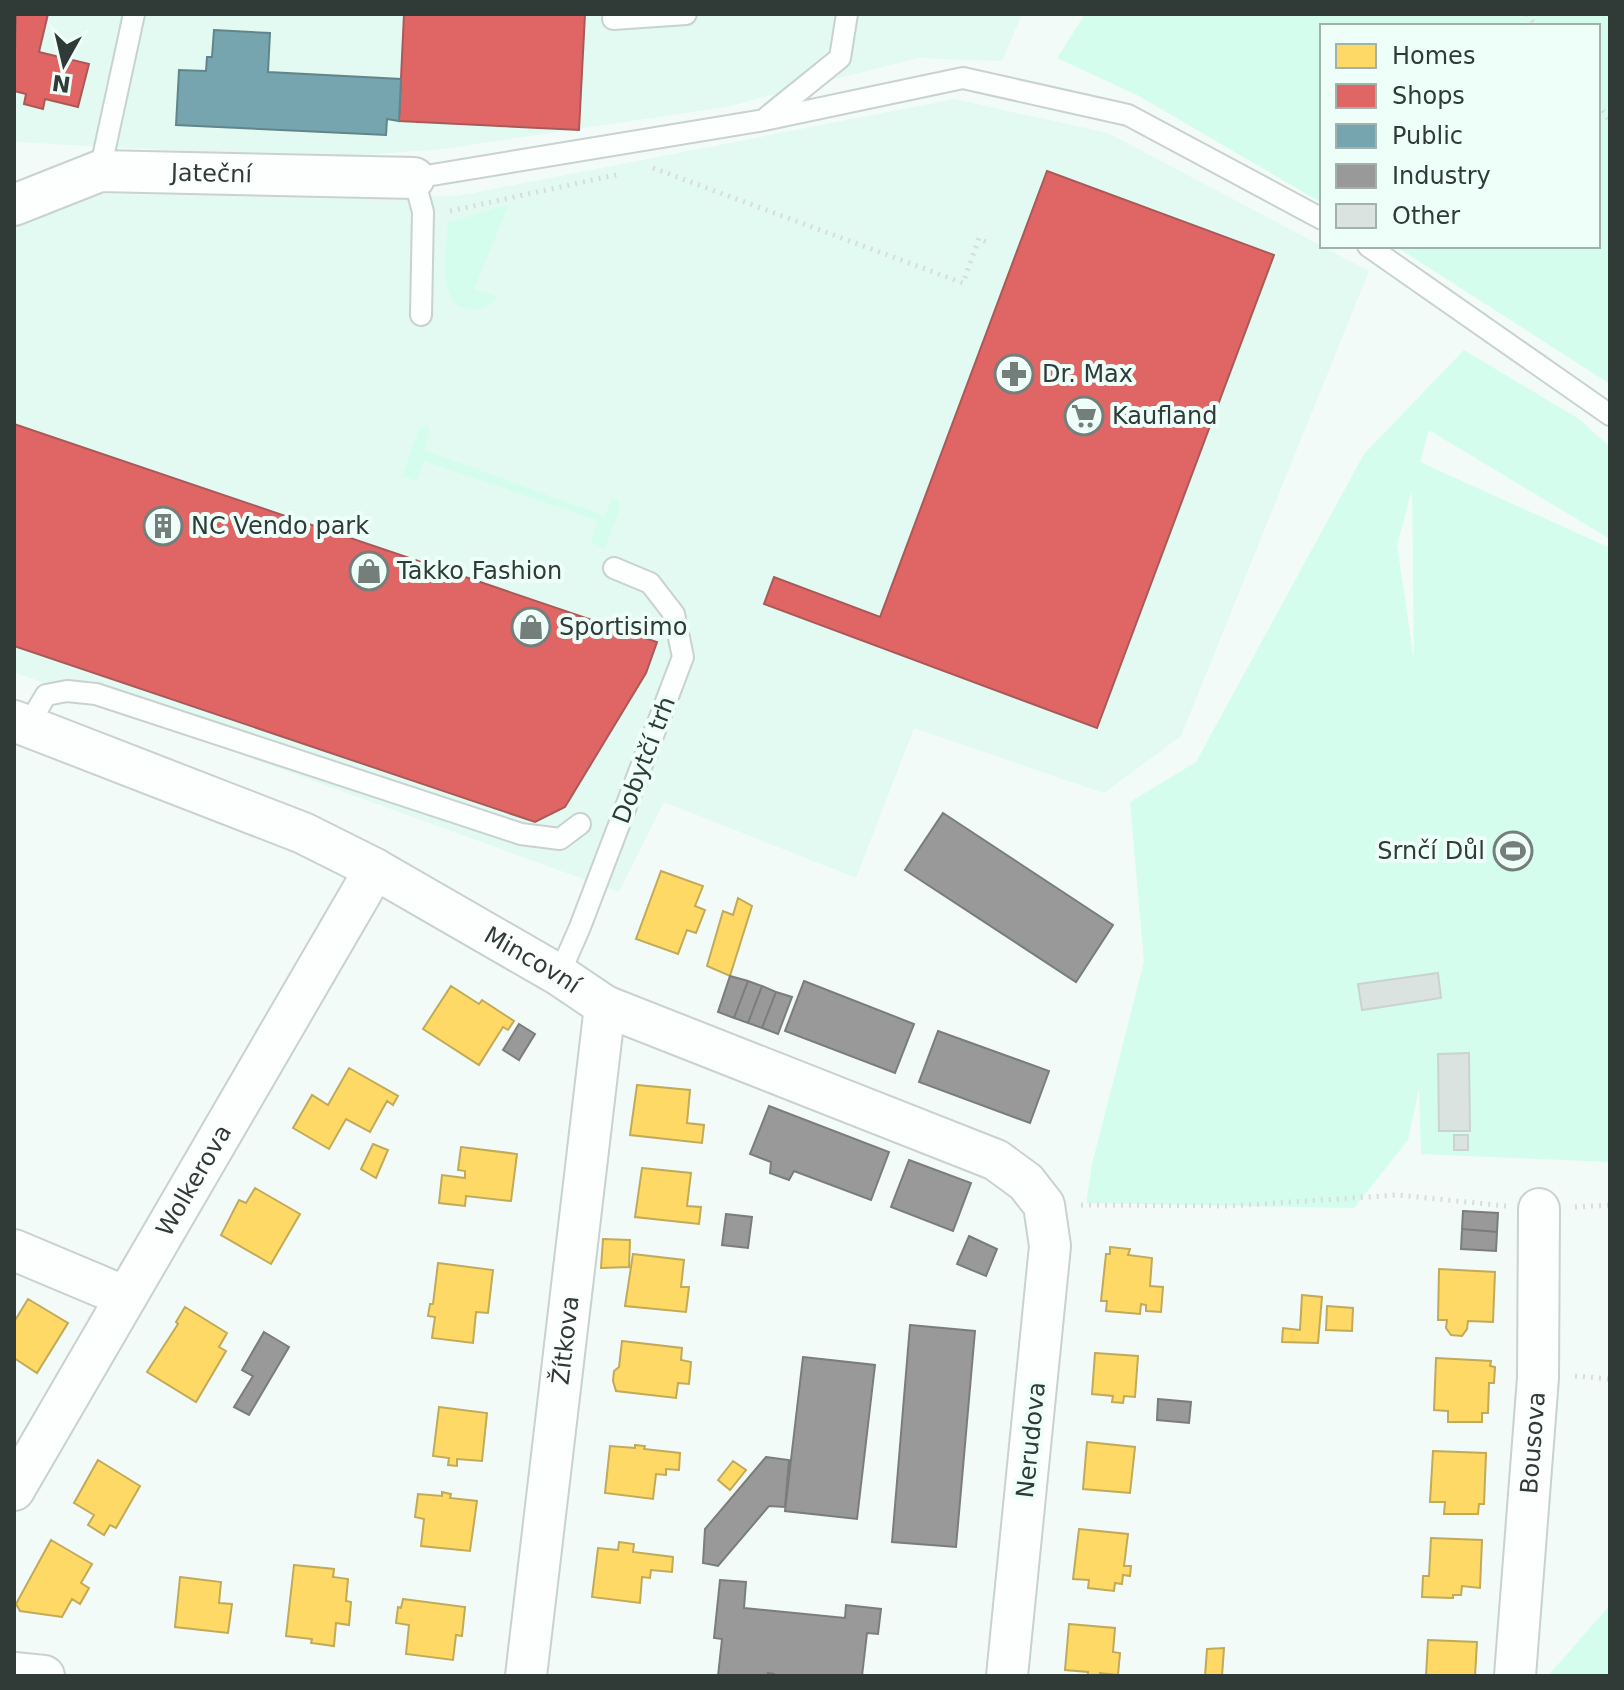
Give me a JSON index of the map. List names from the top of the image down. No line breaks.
{"streets":{"street":["Jateční","Mincovní","Wolkerova","Žítkova","Nerudova","Bousova"],"lane":["Dobytčí trh"]},"crossings":[["Dobytčí trh","Mincovní"],["Mincovní","Wolkerova"],["Mincovní","Žítkova"],["Mincovní","Nerudova"]],"places":{"pharmacy":["Dr. Max"],"supermarket":["Kaufland"],"building":["NC Vendo park"],"shop":["Takko Fashion","Sportisimo"],"sports":["Srnčí Důl"]},"legend":["Homes","Shops","Public","Industry","Other"],"north":"bottom"}
